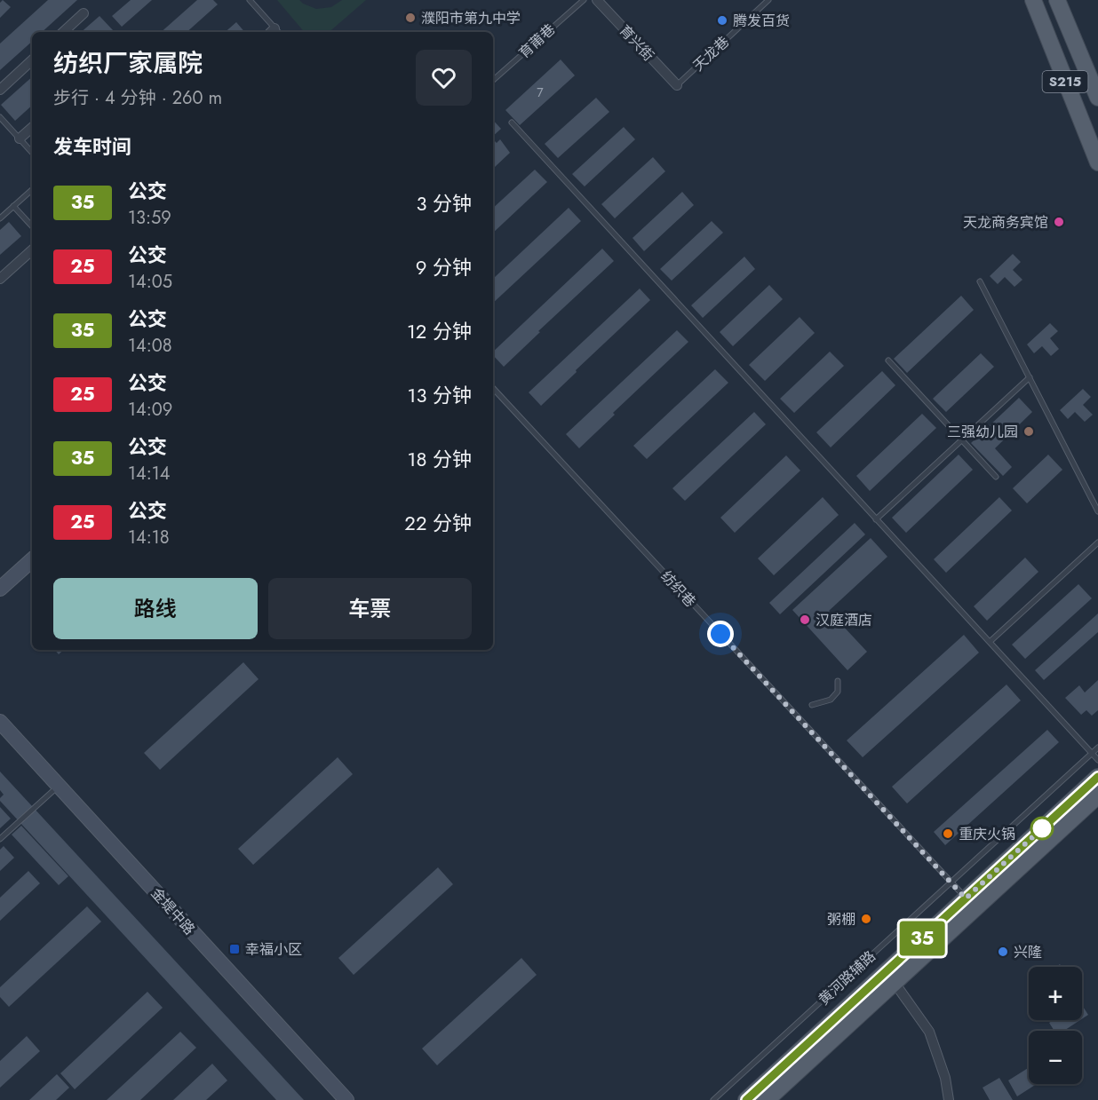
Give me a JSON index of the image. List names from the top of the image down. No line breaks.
{"streets":{"main road":["S215"],"street":["育兴街","金堤中路"],"lane":["育莆巷","天龙巷","纺织巷","黄河路辅路"]},"crossings":[["育兴街","天龙巷"],["纺织巷","黄河路辅路"]],"places":{"other":["濮阳市第九中学","腾发百货","天龙商务宾馆","三强幼儿园","汉庭酒店","重庆火锅","粥棚","兴隆"],"transit":["幸福小区"]},"lines":["bus line 35"],"house_numbers":["7"],"page":{"on_map":"35","heading":[["纺织厂家属院","步行 · 4 分钟 · 260 m"],"发车时间"],"list":[{"mark":"35","name":"公交","note":"13:59","value":"3 分钟"},{"mark":"25","name":"公交","note":"14:05","value":"9 分钟"},{"mark":"35","name":"公交","note":"14:08","value":"12 分钟"},{"mark":"25","name":"公交","note":"14:09","value":"13 分钟"},{"mark":"35","name":"公交","note":"14:14","value":"18 分钟"},{"mark":"25","name":"公交","note":"14:18","value":"22 分钟"}],"buttons":["路线","车票"],"map_buttons":["+","−"]}}
